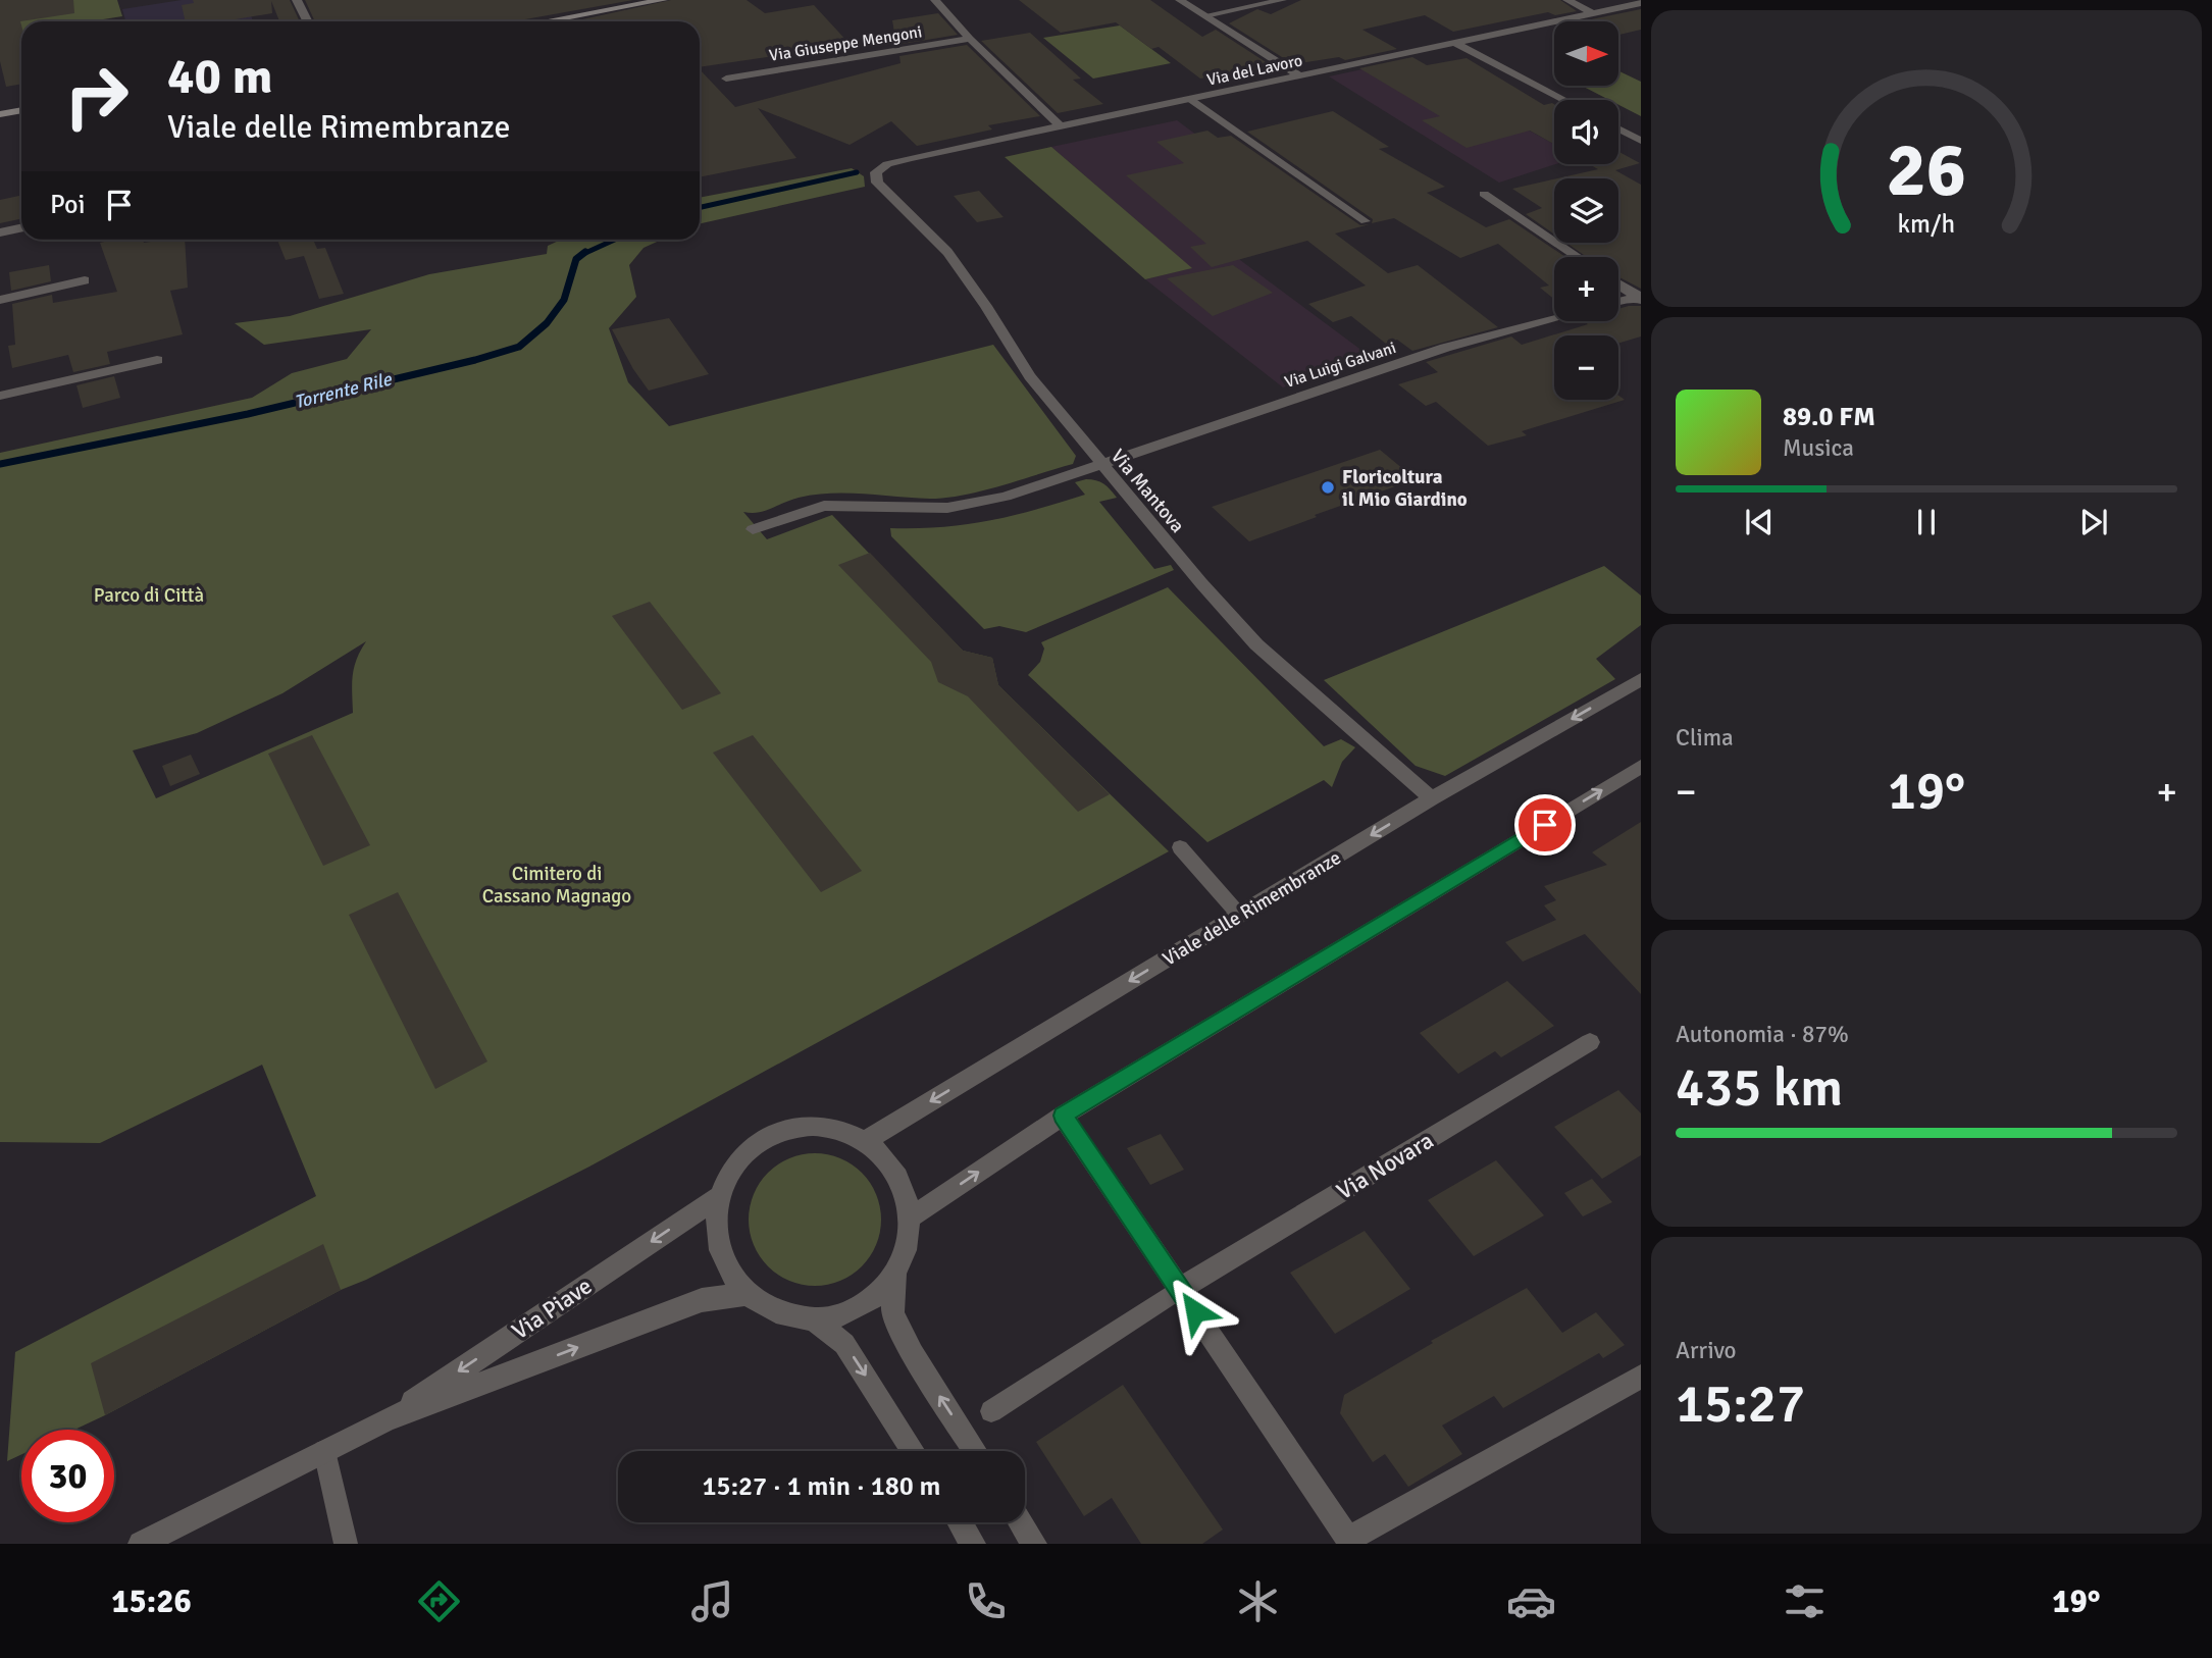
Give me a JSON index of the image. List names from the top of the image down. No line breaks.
{"streets":{"street":["Via Giuseppe Mengoni","Via del Lavoro","Via Luigi Galvani","Via Mantova","Viale delle Rimembranze","Via Novara","Via Piave"]},"crossings":[["Via del Lavoro","Via Mantova"],["Via Luigi Galvani","Via Mantova"],["Via Mantova","Viale delle Rimembranze"],["Viale delle Rimembranze","Via Piave"]],"water":["Torrente Rile"],"parks":["Parco di Città","Cimitero di Cassano Magnago"],"places":["Floricoltura il Mio Giardino"],"north":"right","page":{"map_buttons":["+","−"],"turn":["40 m","Viale delle Rimembranze"],"then":"Poi","song":["89.0 FM","Musica"],"tile":["Clima",["Autonomia · 87%","435 km"],["Arrivo","15:27"]],"heat":["−","19°","+"],"limit":"30","trip":"15:27 · 1 min · 180 m","tabs":["15:26","19°"],"gauge":["26","km/h"]}}
